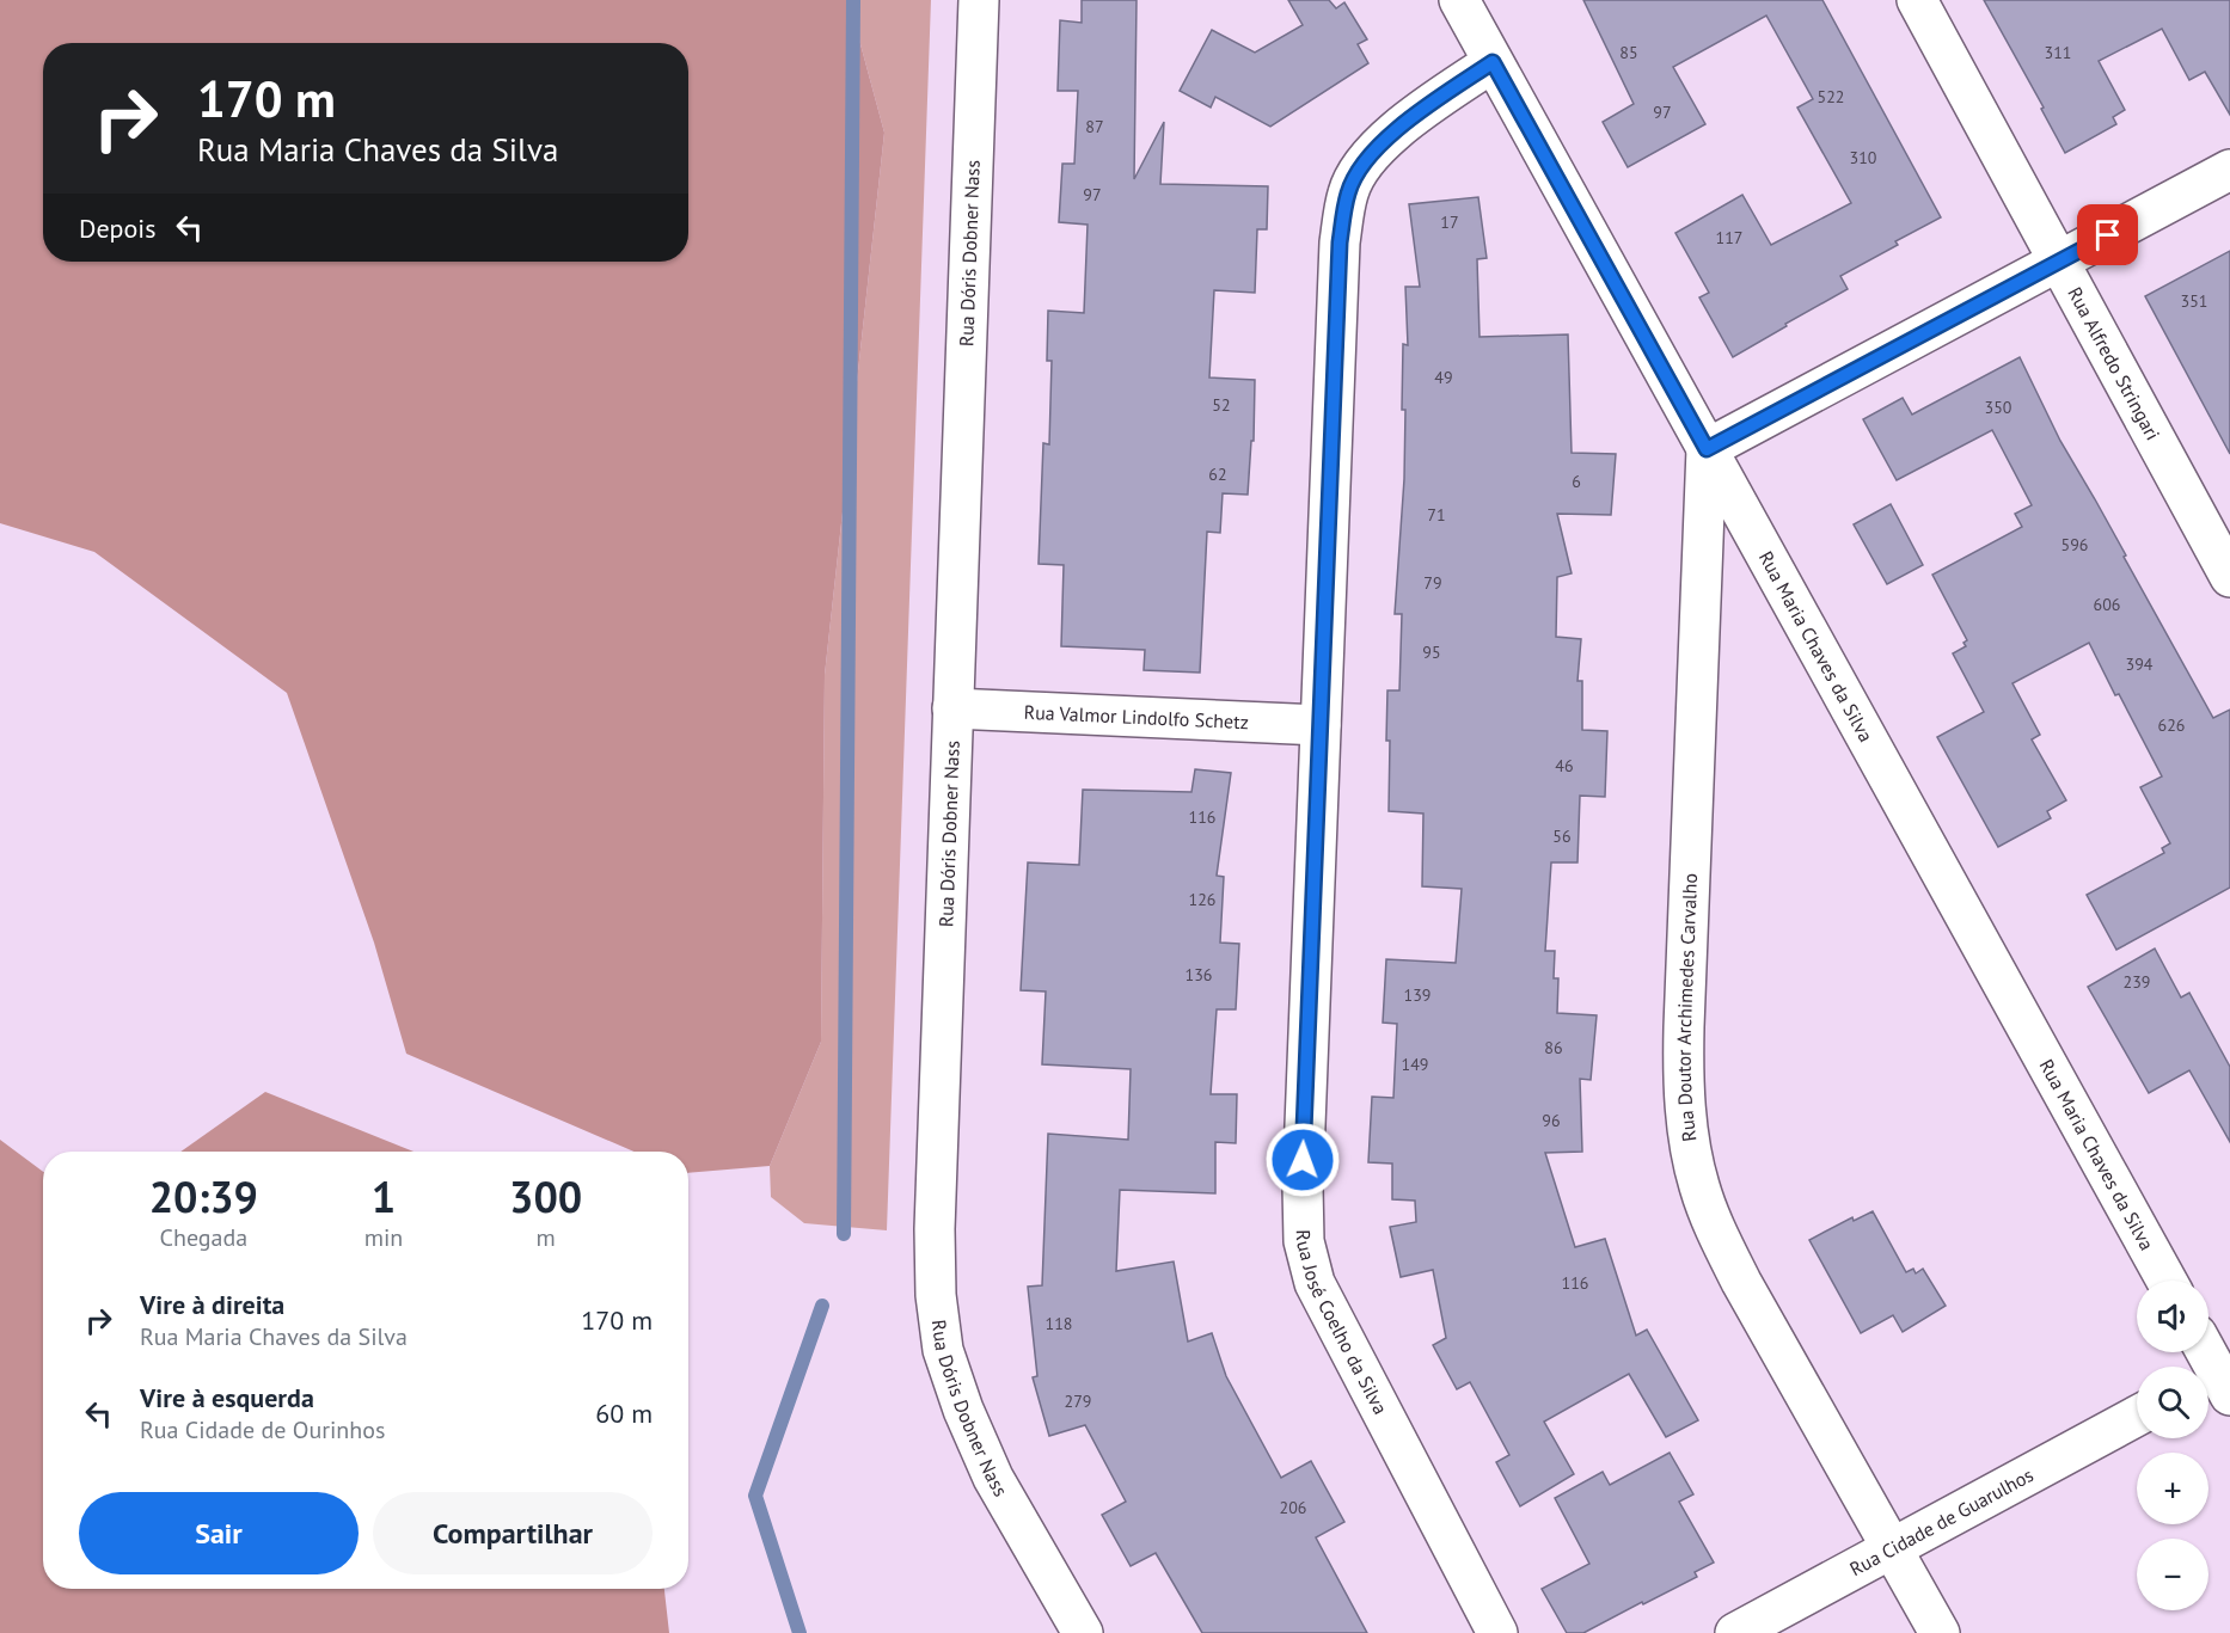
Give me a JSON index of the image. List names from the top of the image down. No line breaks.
{"streets":{"street":["Rua Dóris Dobner Nass","Rua Alfredo Stringari","Rua Maria Chaves da Silva","Rua Valmor Lindolfo Schetz","Rua Doutor Archimedes Carvalho","Rua José Coelho da Silva","Rua Cidade de Guarulhos"]},"crossings":[["Rua Dóris Dobner Nass","Rua Valmor Lindolfo Schetz"],["Rua Maria Chaves da Silva","Rua Doutor Archimedes Carvalho"],["Rua Maria Chaves da Silva","Rua José Coelho da Silva"],["Rua Valmor Lindolfo Schetz","Rua José Coelho da Silva"],["Rua Doutor Archimedes Carvalho","Rua Cidade de Guarulhos"]],"house_numbers":["85","311","522","97","87","310","97","17","117","351","49","52","350","62","6","71","596","79","606","95","394","626","46","116","56","126","136","239","139","86","149","96","116","118","279","206"],"page":{"turn":["170 m","Rua Maria Chaves da Silva"],"then":"Depois","eta":["20:39","Chegada","1","min","300","m"],"list":[{"name":"Vire à direita","note":"Rua Maria Chaves da Silva","value":"170 m"},{"name":"Vire à esquerda","note":"Rua Cidade de Ourinhos","value":"60 m"}],"map_buttons":["+","−"],"buttons":["Sair","Compartilhar"]}}
